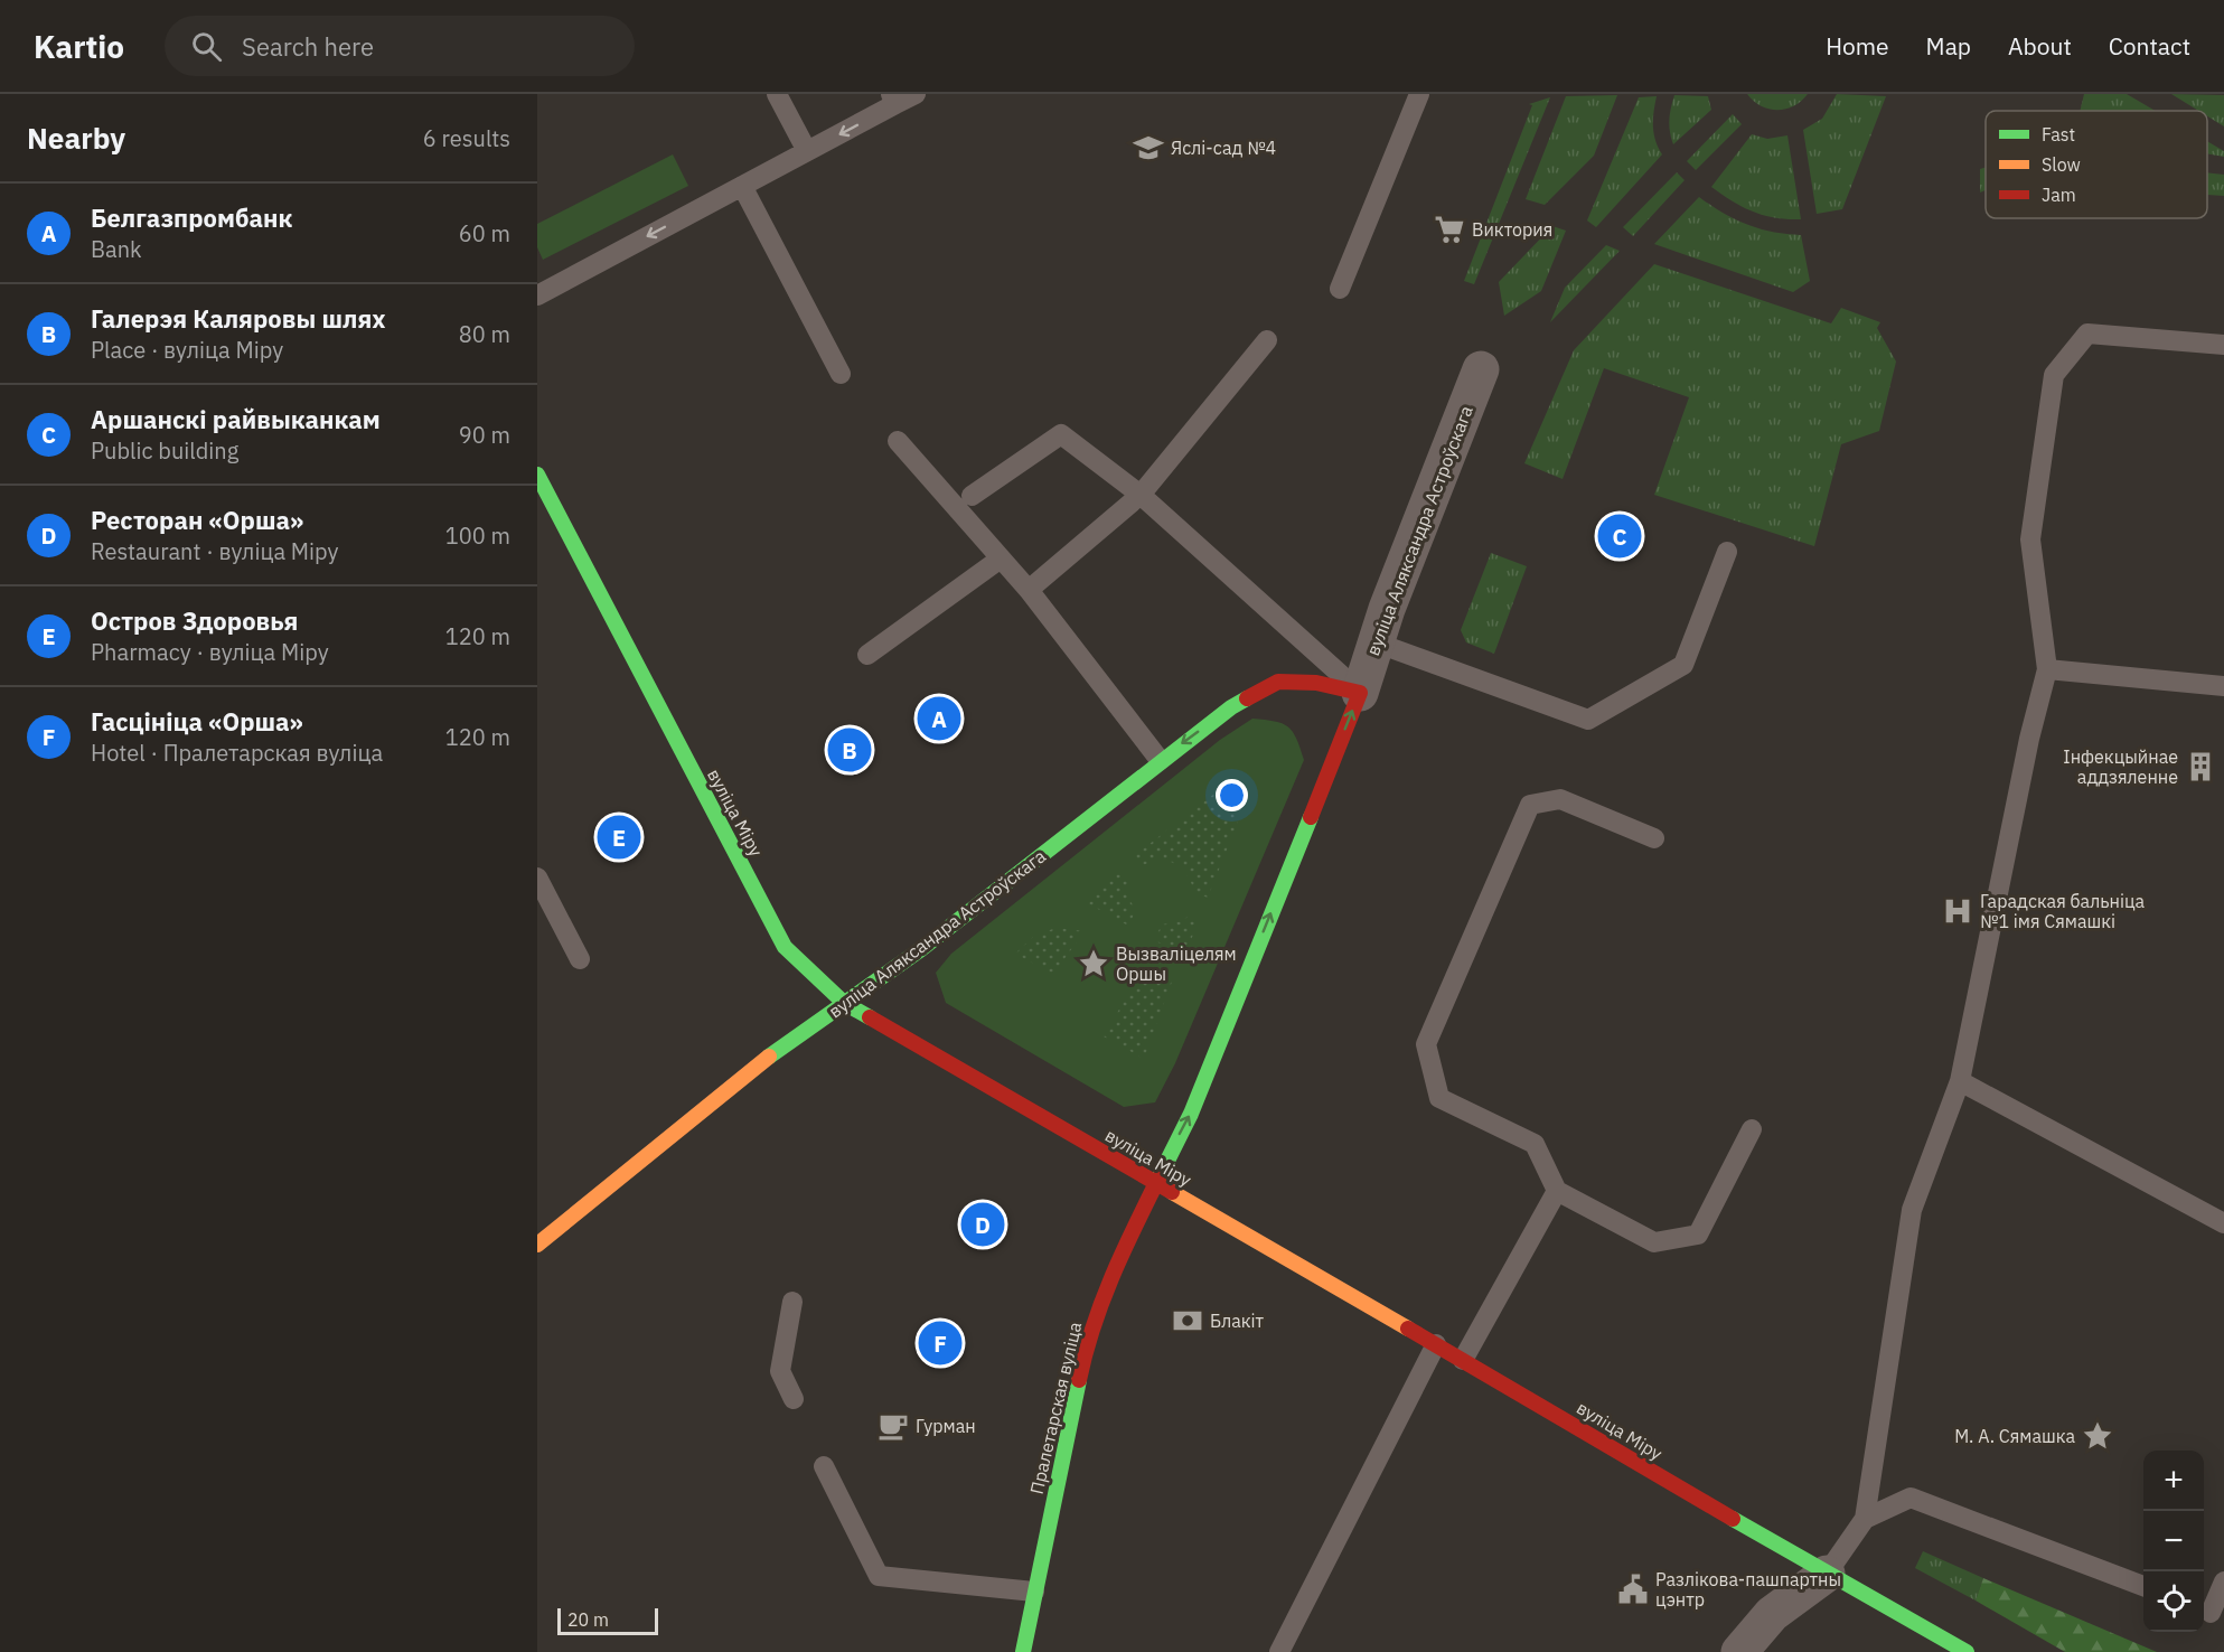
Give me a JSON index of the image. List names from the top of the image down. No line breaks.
{"streets":{"street":["вуліца Аляксандра Астроўскага","вуліца Міру","Пралетарская вуліца"]},"crossings":[["вуліца Аляксандра Астроўскага","вуліца Міру"],["вуліца Аляксандра Астроўскага","Пралетарская вуліца"],["вуліца Міру","Пралетарская вуліца"]],"places":{"school or university":["Яслі-сад №4"],"supermarket":["Виктория"],"building":["Інфекцыйнае аддзяленне"],"hospital":["Гарадская бальніца №1 імя Сямашкі"],"place":["Вызваліцелям Оршы","М. А. Сямашка"],"bank":["Блакіт"],"cafe":["Гурман"],"public building":["Разлікова-пашпартны цэнтр"]},"legend":["Fast","Slow","Jam"],"scale_bar":"20 m","page":{"header":"Kartio","search":"Search here","nav":["Home","Map","About","Contact"],"heading":["Nearby","6 results"],"list":[{"mark":"A","name":"Белгазпромбанк","note":"Bank","value":"60 m"},{"mark":"B","name":"Галерэя Каляровы шлях","note":"Place · вуліца Міру","value":"80 m"},{"mark":"C","name":"Аршанскі райвыканкам","note":"Public building","value":"90 m"},{"mark":"D","name":"Ресторан «Орша»","note":"Restaurant · вуліца Міру","value":"100 m"},{"mark":"E","name":"Остров Здоровья","note":"Pharmacy · вуліца Міру","value":"120 m"},{"mark":"F","name":"Гасцініца «Орша»","note":"Hotel · Пралетарская вуліца","value":"120 m"}],"pins":["C","A","B","E","D","F"],"map_buttons":["+","−"],"scale":"20 m"}}
